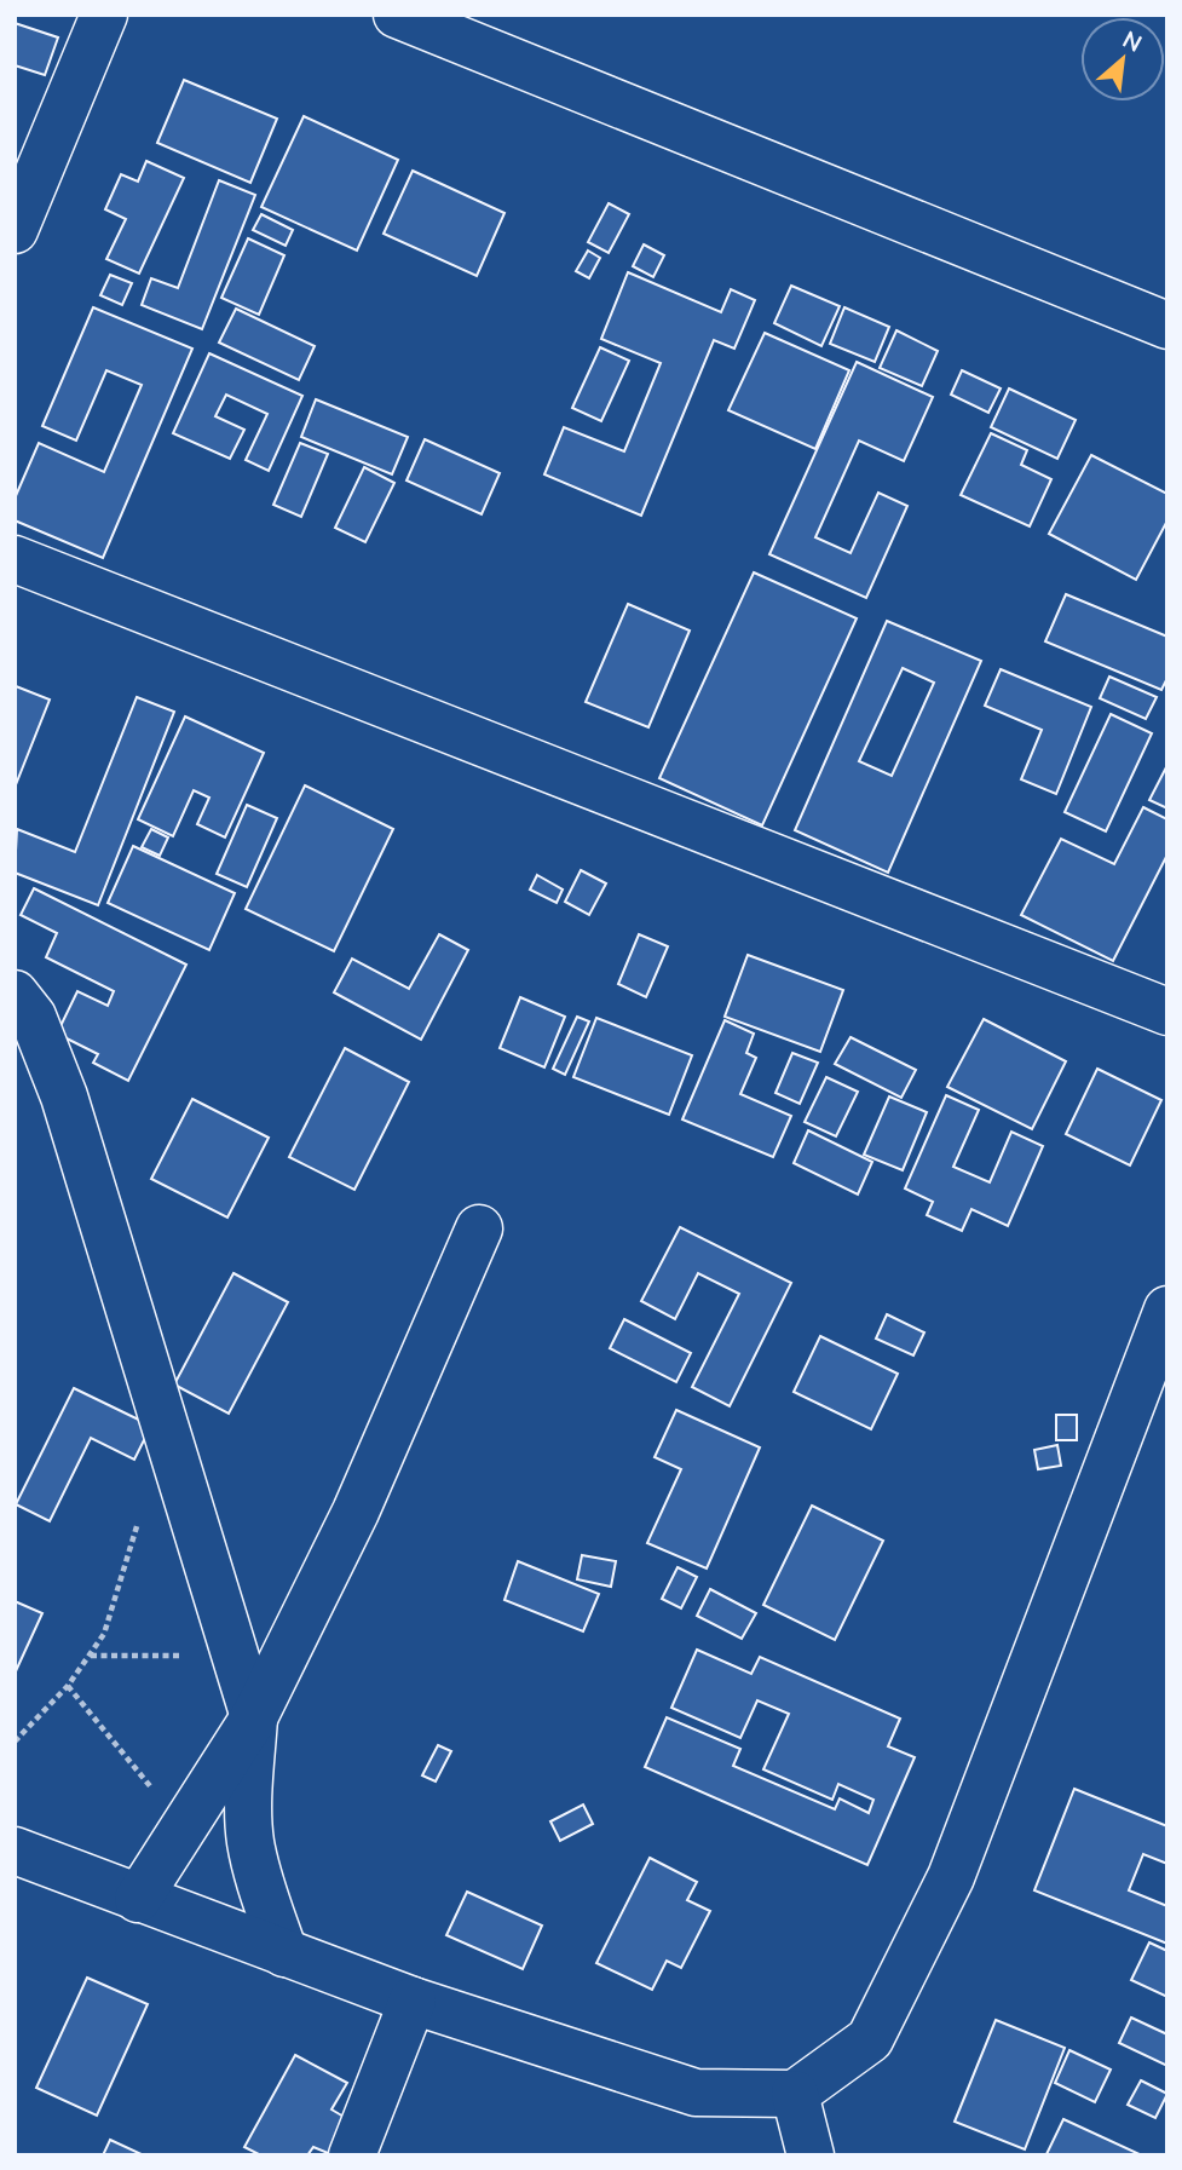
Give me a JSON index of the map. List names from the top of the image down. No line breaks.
{"north":"top right"}
